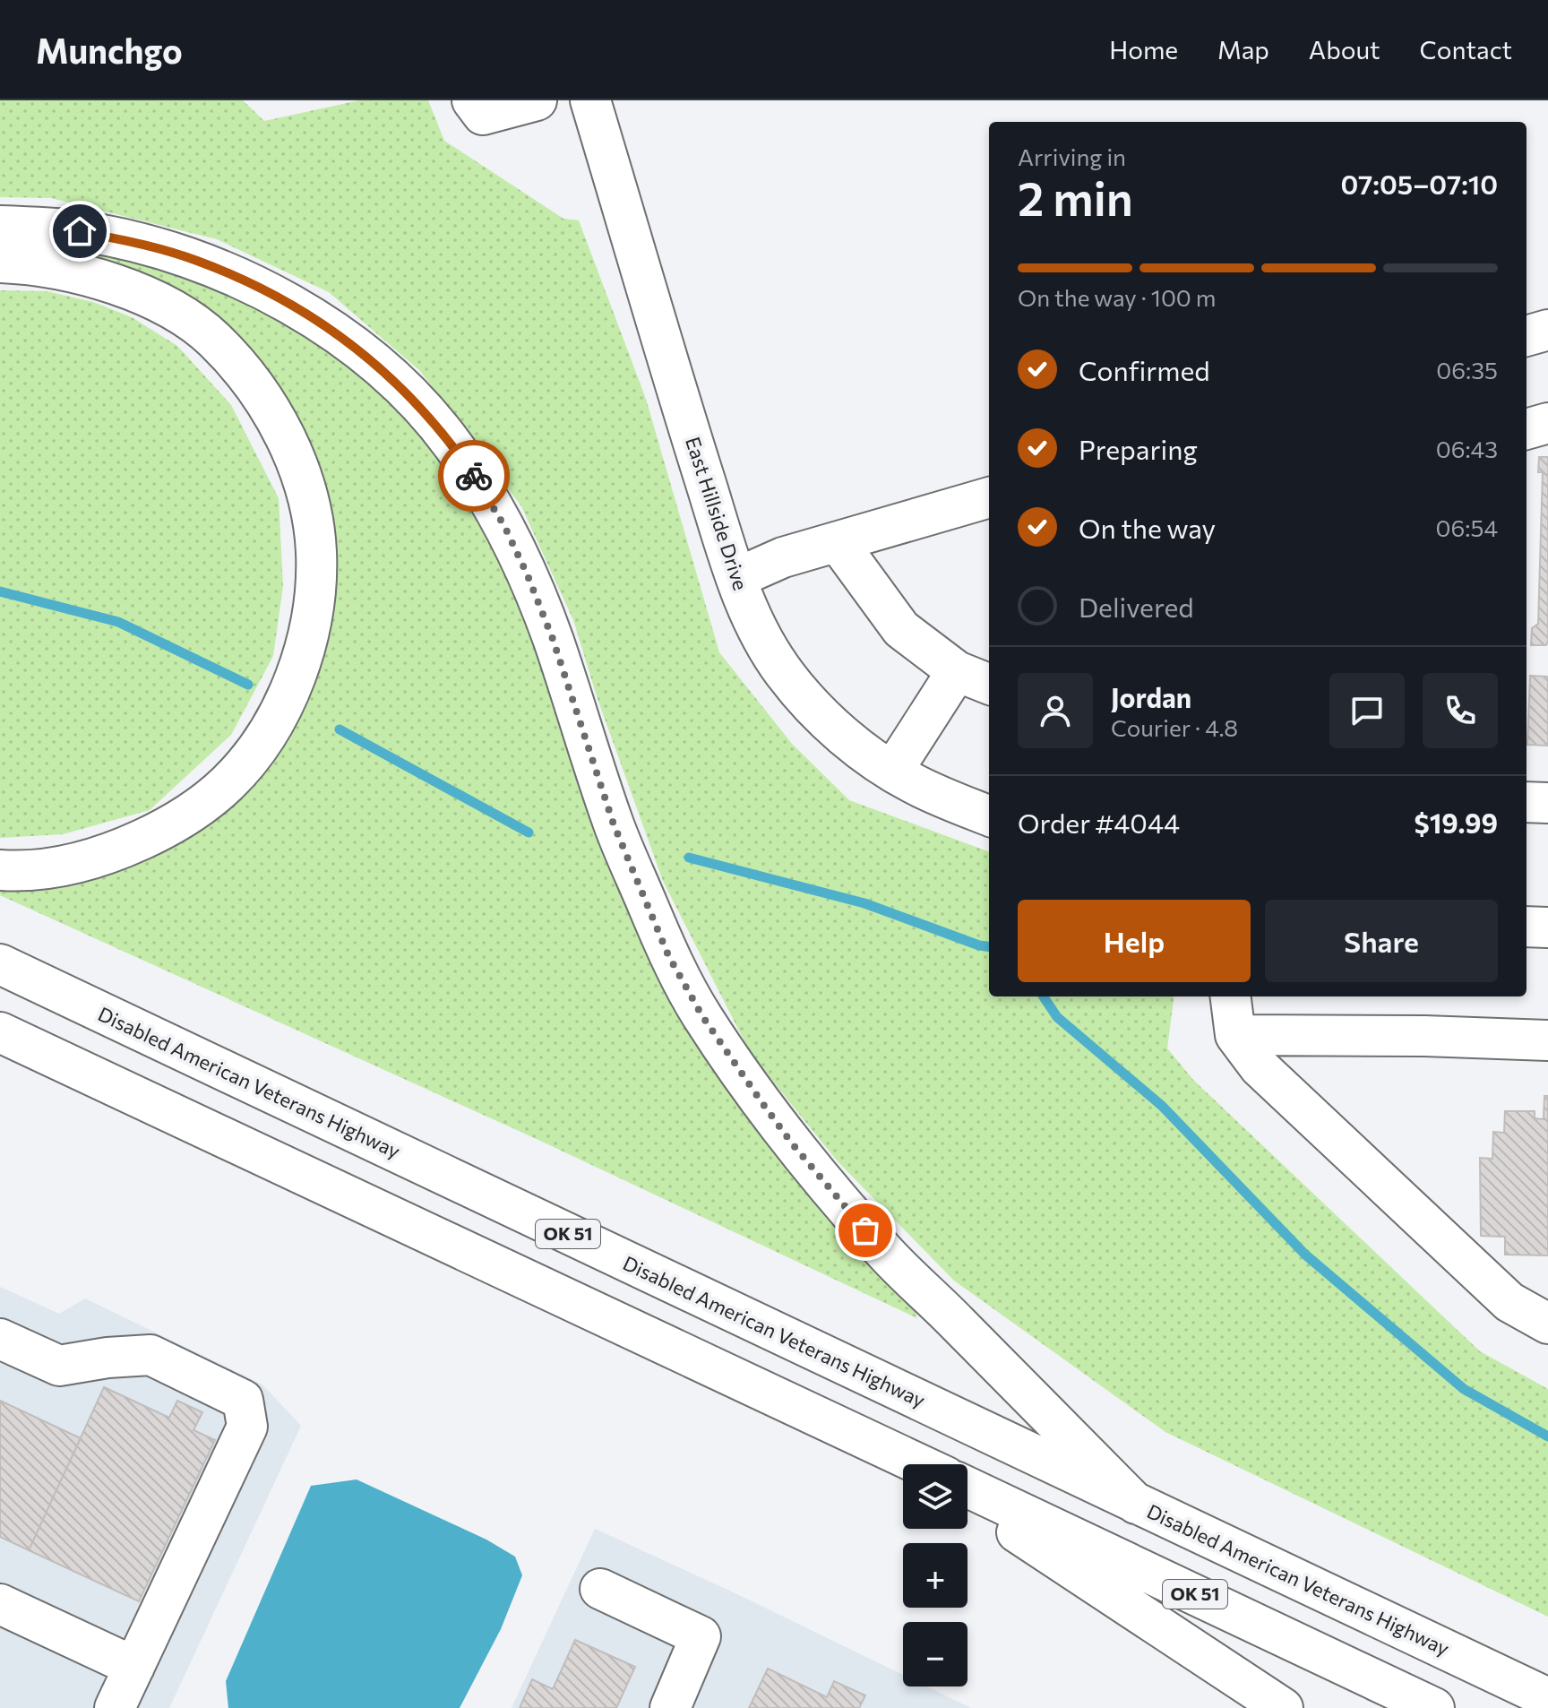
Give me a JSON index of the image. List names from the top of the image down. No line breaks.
{"streets":{"main road":["East Hillside Drive","Disabled American Veterans Highway","OK 51"]},"page":{"header":"Munchgo","nav":["Home","Map","About","Contact"],"heading":["2 min","Arriving in","07:05–07:10"],"panel":["Jordan","Courier · 4.8","Order #4044","$19.99"],"bar":"On the way · 100 m","list":[["Confirmed","06:35"],["Preparing","06:43"],["On the way","06:54"],"Delivered"],"buttons":["Help","Share"],"map_buttons":["+","−"]}}
